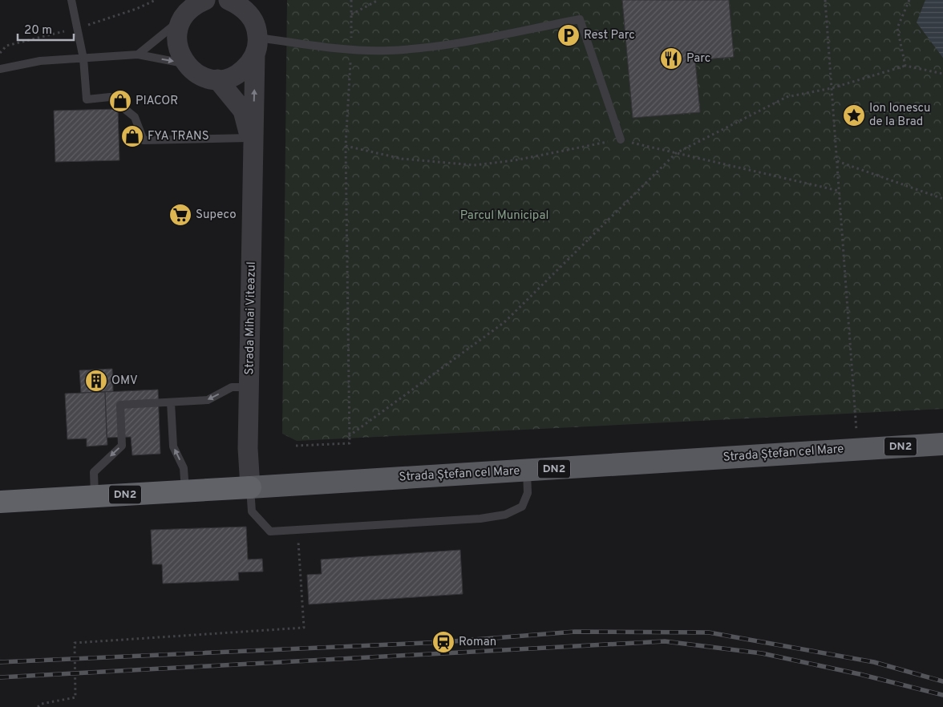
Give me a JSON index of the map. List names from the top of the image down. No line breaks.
{"streets":{"highway":["DN2","Strada Ștefan cel Mare"],"street":["Strada Mihai Viteazul"]},"crossings":[["Strada Mihai Viteazul","Strada Ștefan cel Mare"]],"parks":["Parcul Municipal"],"places":{"parking":["Rest Parc"],"restaurant":["Parc"],"shop":["PIACOR","FYA TRANS"],"place":["Ion Ionescu de la Brad"],"supermarket":["Supeco"],"building":["OMV"],"station":["Roman"]},"scale_bar":"20 m"}
